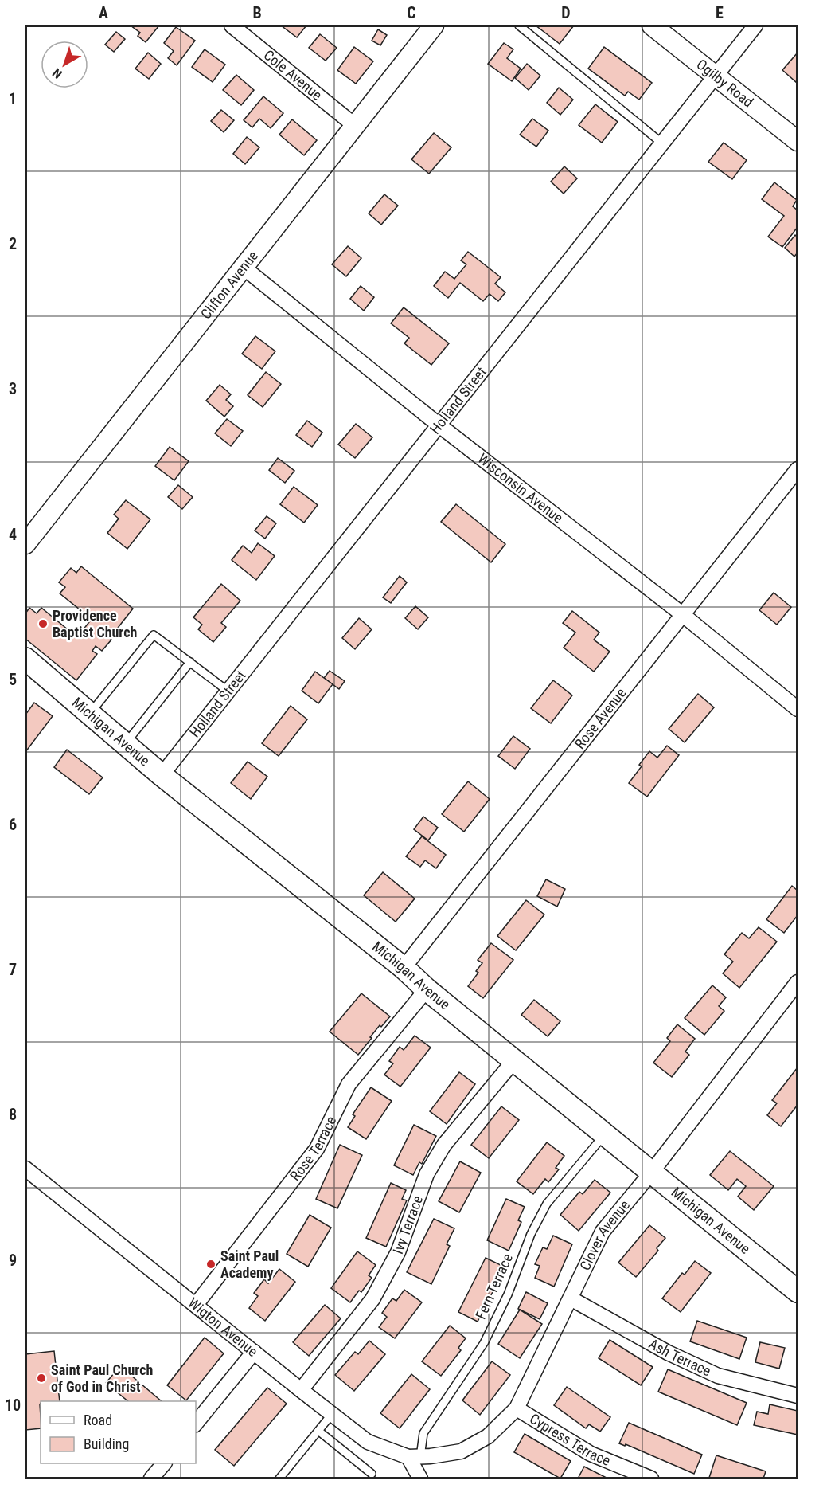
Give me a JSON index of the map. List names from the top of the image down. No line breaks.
{"streets":{"main road":["Michigan Avenue"],"street":["Cole Avenue","Ogilby Road","Clifton Avenue","Holland Street","Wisconsin Avenue","Rose Avenue","Rose Terrace","Ivy Terrace","Clover Avenue","Wigton Avenue","Ash Terrace","Cypress Terrace"],"lane":["Fern Terrace"]},"crossings":[["Cole Avenue","Clifton Avenue"],["Ogilby Road","Holland Street"],["Clifton Avenue","Wisconsin Avenue"],["Holland Street","Wisconsin Avenue"],["Holland Street","Michigan Avenue"],["Wisconsin Avenue","Rose Avenue"],["Rose Avenue","Michigan Avenue"],["Michigan Avenue","Rose Terrace"],["Michigan Avenue","Ivy Terrace"],["Michigan Avenue","Clover Avenue"],["Michigan Avenue","Fern Terrace"],["Rose Terrace","Wigton Avenue"],["Ivy Terrace","Wigton Avenue"],["Clover Avenue","Fern Terrace"],["Clover Avenue","Wigton Avenue"],["Clover Avenue","Ash Terrace"],["Clover Avenue","Cypress Terrace"],["Fern Terrace","Wigton Avenue"]],"places":["Providence Baptist Church","Saint Paul Academy","Saint Paul Church of God in Christ"],"legend":["Road","Building"],"north":"bottom left","grid":{"columns":["A","B","C","D","E"],"rows":["1","2","3","4","5","6","7","8","9","10"]}}
